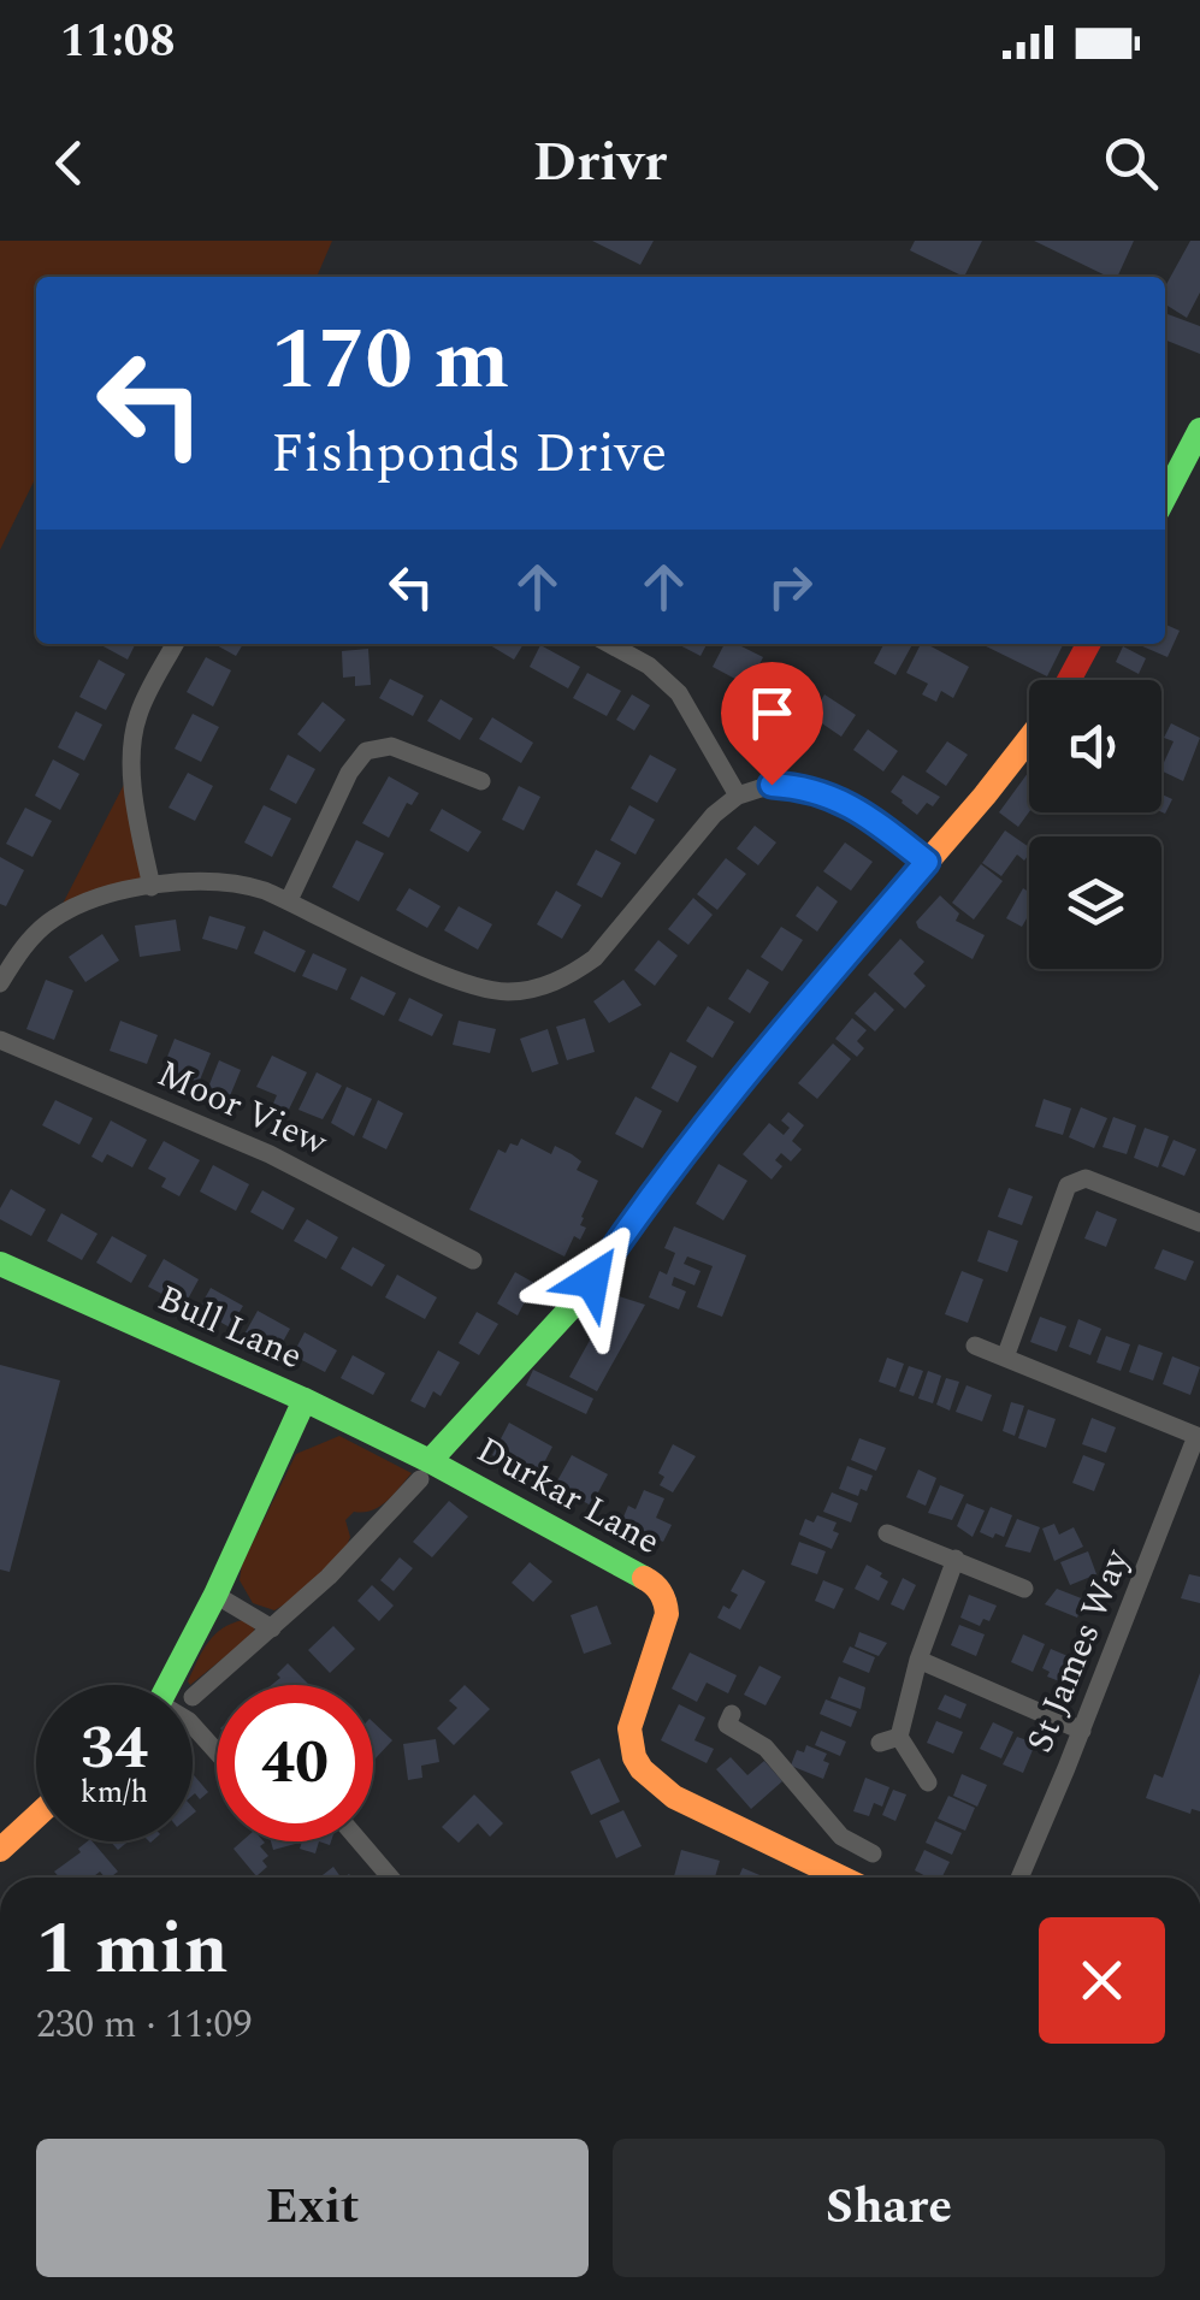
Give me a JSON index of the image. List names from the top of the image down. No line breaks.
{"streets":{"street":["Moor View","Bull Lane","Durkar Lane","St James Way"]},"crossings":[["Bull Lane","Durkar Lane"]],"page":{"status":"11:08","header":"Drivr","turn":["170 m","Fishponds Drive"],"speed":"34 km/h","limit":"40","heading":["1 min","230 m · 11:09"],"buttons":["Exit","Share"]}}
